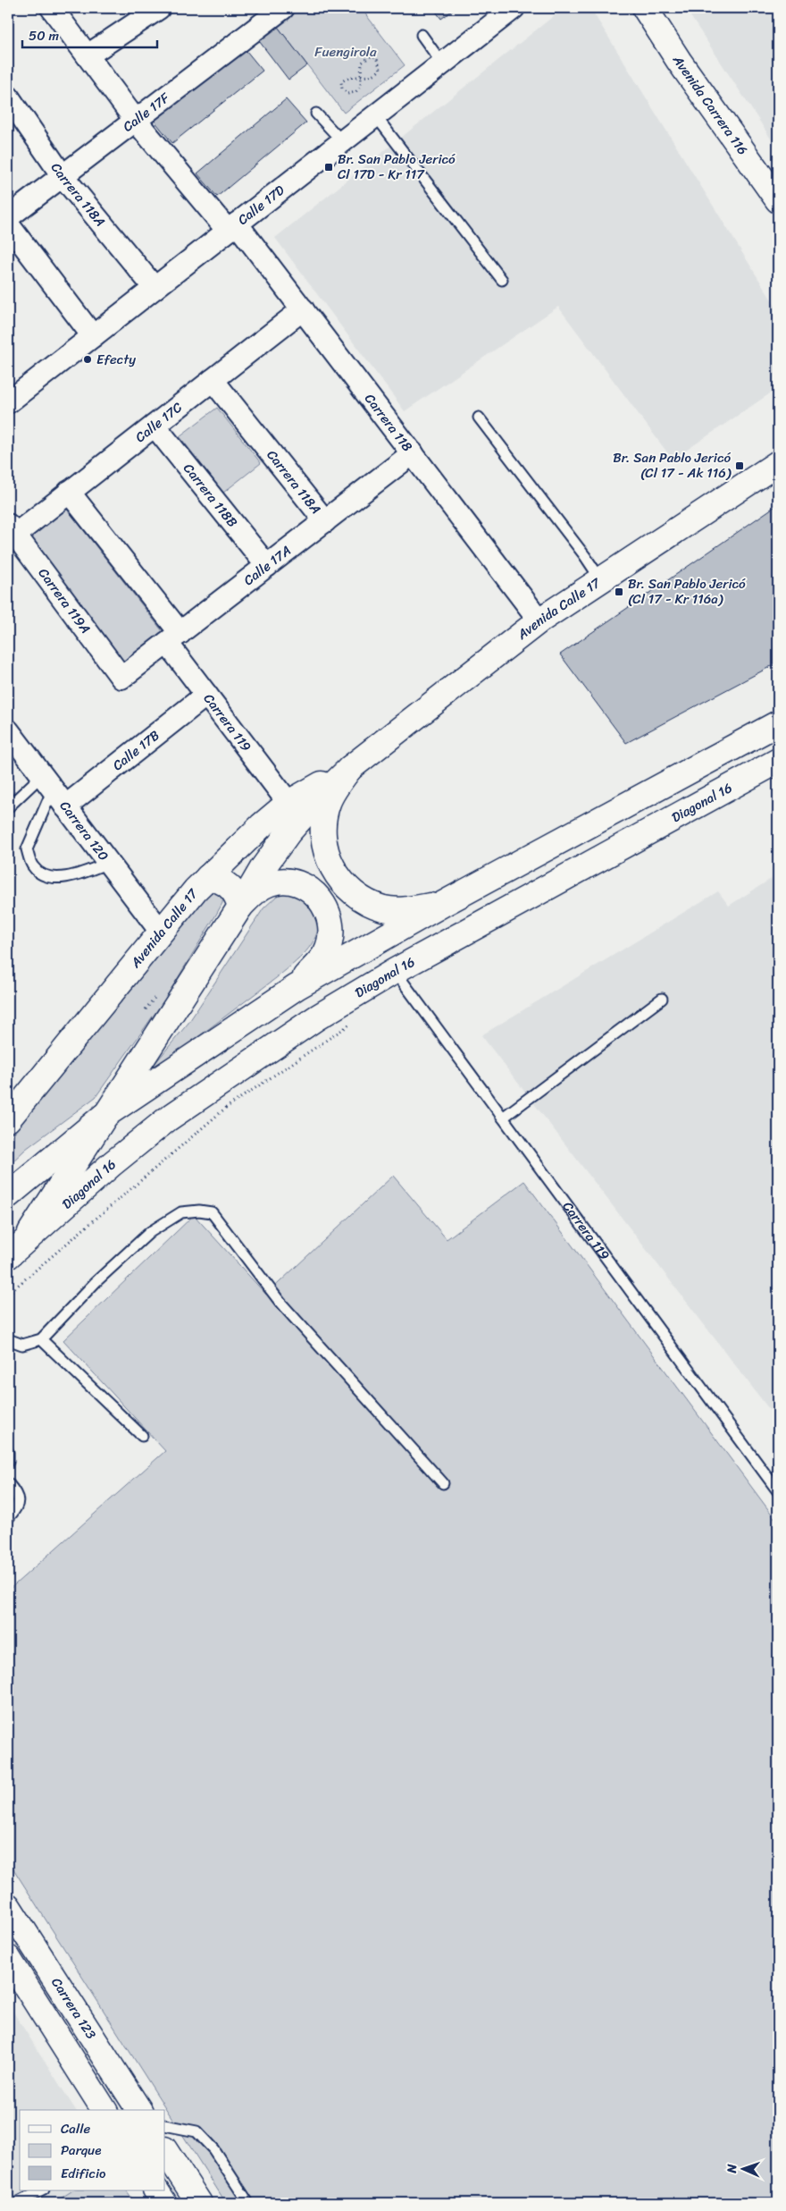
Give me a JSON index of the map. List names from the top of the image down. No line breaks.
{"streets":{"main road":["Avenida Carrera 116","Avenida Calle 17","Diagonal 16","Carrera 123"],"street":["Calle 17F","Carrera 118A","Calle 17D","Calle 17C","Carrera 118","Carrera 118B","Calle 17A","Carrera 119A","Carrera 119","Calle 17B","Carrera 120"]},"crossings":[["Calle 17F","Carrera 118A"],["Calle 17F","Carrera 118"],["Carrera 118A","Calle 17D"],["Carrera 118A","Calle 17C"],["Carrera 118A","Calle 17A"],["Calle 17D","Carrera 118"],["Calle 17C","Carrera 118"],["Calle 17C","Carrera 118B"],["Calle 17C","Carrera 119A"],["Calle 17C","Carrera 119"],["Carrera 118","Calle 17A"],["Carrera 118","Avenida Calle 17"],["Carrera 118B","Calle 17A"],["Calle 17A","Carrera 119A"],["Calle 17A","Carrera 119"],["Avenida Calle 17","Carrera 119"],["Avenida Calle 17","Diagonal 16"],["Avenida Calle 17","Carrera 120"],["Carrera 119","Calle 17B"],["Carrera 119","Diagonal 16"],["Calle 17B","Carrera 120"]],"parks":["Fuengirola"],"places":{"transit":["Br. San Pablo Jericó Cl 17D - Kr 117","Br. San Pablo Jericó (Cl 17 - Ak 116)","Br. San Pablo Jericó (Cl 17 - Kr 116a)"],"other":["Efecty"]},"legend":["Calle","Parque","Edificio"],"scale_bar":"50 m","north":"left"}
